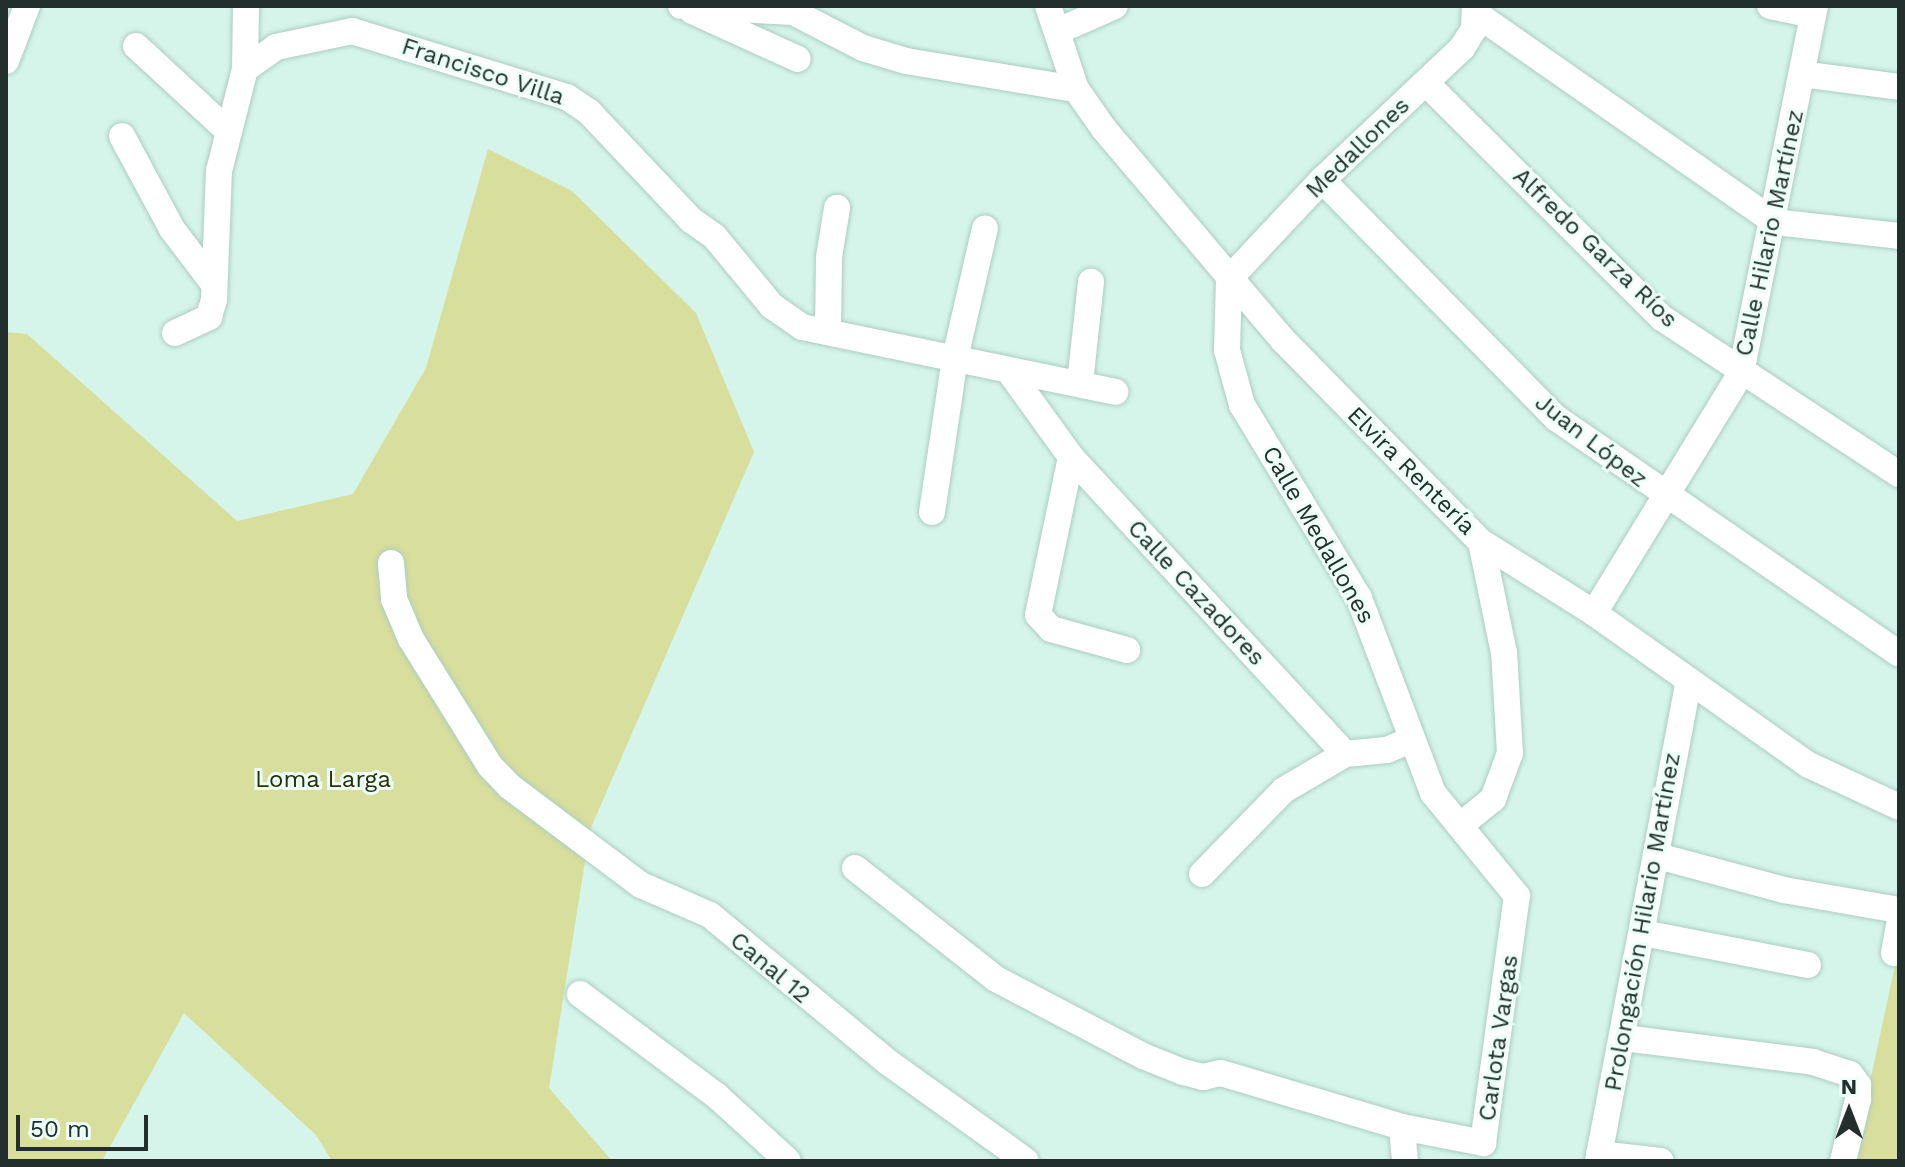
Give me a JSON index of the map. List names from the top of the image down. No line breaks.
{"streets":{"street":["Francisco Villa","Medallones","Calle Hilario Martínez","Alfredo Garza Ríos","Juan López","Elvira Rentería","Calle Medallones","Calle Cazadores","Prolongación Hilario Martínez","Canal 12","Carlota Vargas"]},"crossings":[["Medallones","Alfredo Garza Ríos"],["Medallones","Juan López"],["Medallones","Elvira Rentería"],["Medallones","Calle Medallones"],["Calle Hilario Martínez","Alfredo Garza Ríos"],["Calle Hilario Martínez","Juan López"],["Calle Hilario Martínez","Elvira Rentería"],["Elvira Rentería","Calle Medallones"],["Elvira Rentería","Prolongación Hilario Martínez"],["Calle Medallones","Carlota Vargas"]],"parks":["Loma Larga"],"scale_bar":"50 m","north":"top"}
